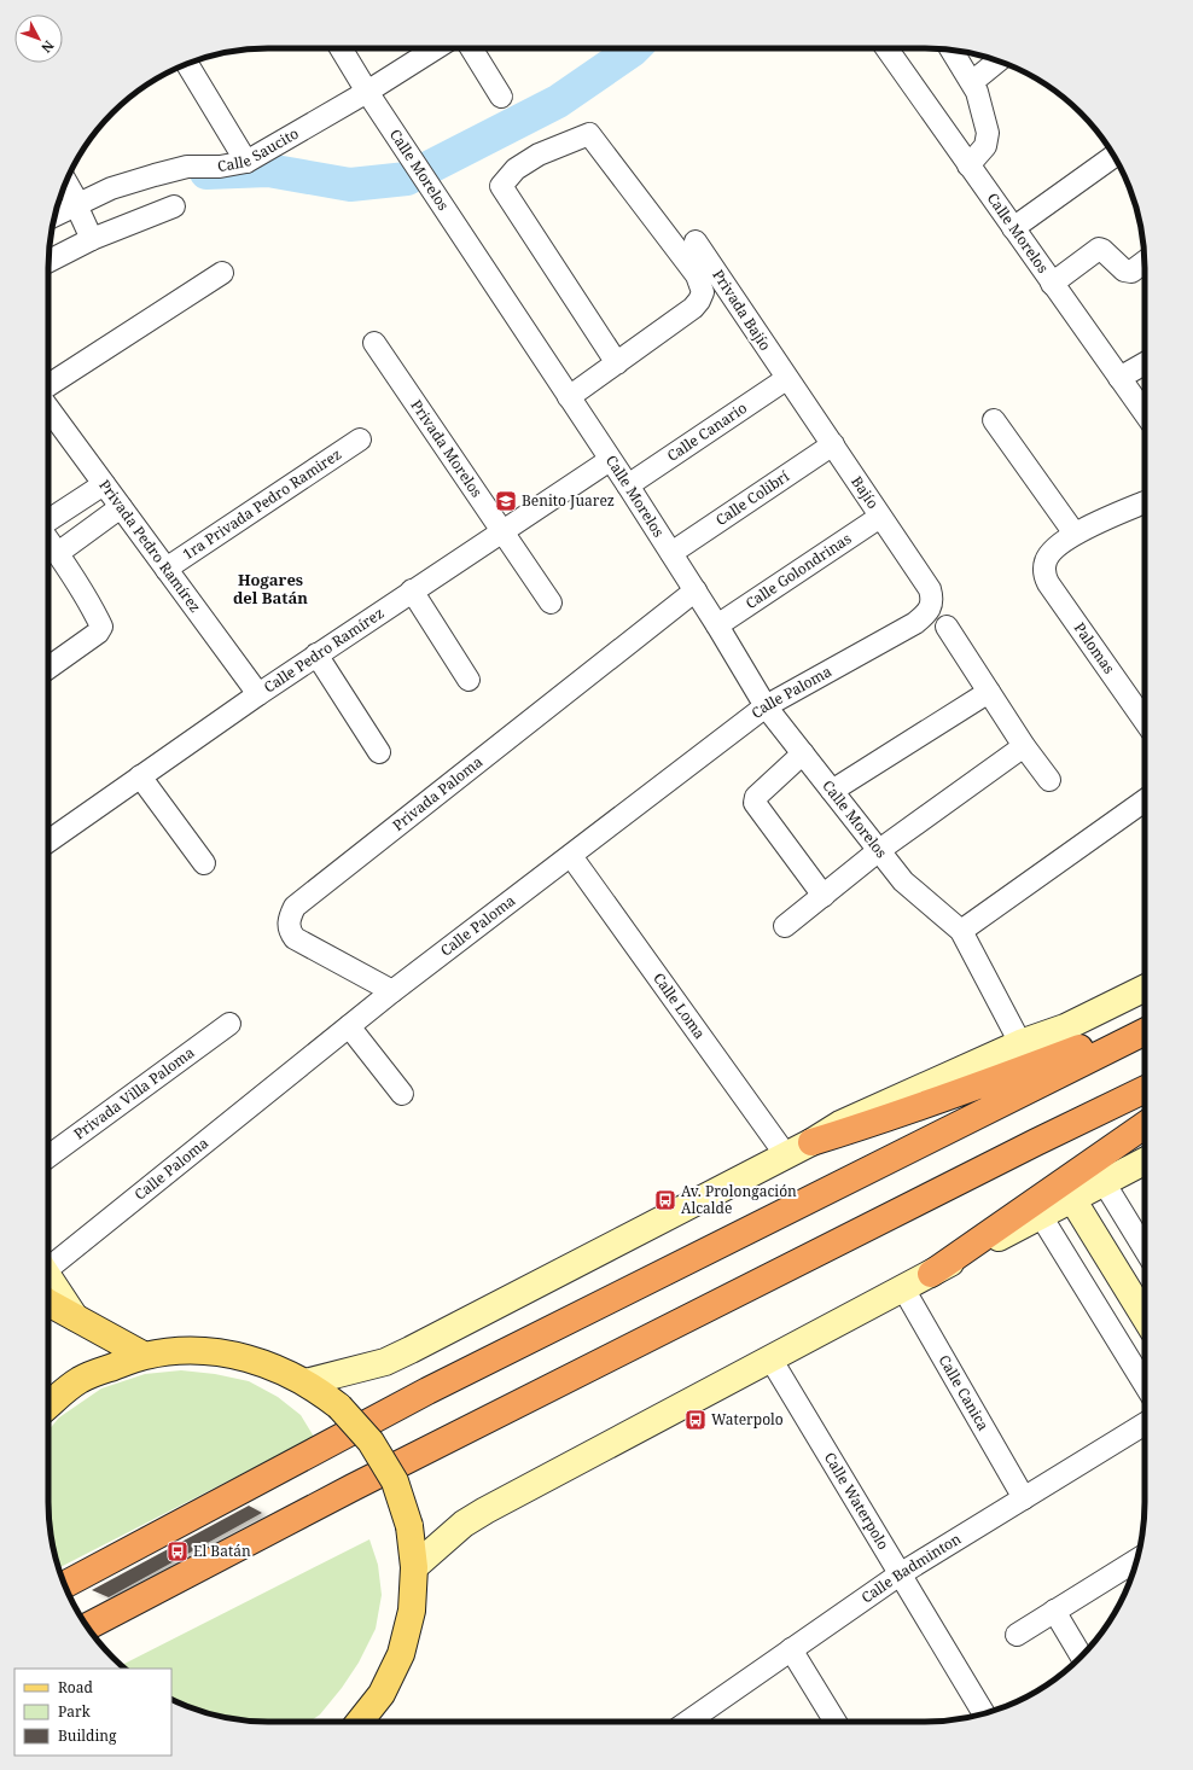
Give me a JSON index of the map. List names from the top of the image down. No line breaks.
{"streets":{"street":["Calle Saucito","Calle Morelos","Privada Bajío","Calle Canario","Privada Morelos","Bajío","Calle Colibrí","1ra Privada Pedro Ramirez","Privada Pedro Ramírez","Calle Golondrinas","Palomas","Calle Pedro Ramírez","Calle Paloma","Privada Paloma","Calle Loma","Privada Villa Paloma","Calle Canica","Calle Waterpolo","Calle Badminton"]},"crossings":[["Calle Saucito","Calle Morelos"],["Calle Morelos","Calle Canario"],["Calle Morelos","Calle Colibrí"],["Calle Morelos","Calle Golondrinas"],["Calle Morelos","Calle Pedro Ramírez"],["Calle Morelos","Calle Paloma"],["Calle Morelos","Privada Paloma"],["Privada Bajío","Calle Canario"],["Privada Bajío","Bajío"],["Calle Canario","Bajío"],["Privada Morelos","Calle Pedro Ramírez"],["Bajío","Calle Colibrí"],["Bajío","Calle Golondrinas"],["Bajío","Calle Paloma"],["1ra Privada Pedro Ramirez","Privada Pedro Ramírez"],["Privada Pedro Ramírez","Calle Pedro Ramírez"],["Calle Paloma","Privada Paloma"],["Calle Paloma","Calle Loma"],["Calle Canica","Calle Badminton"],["Calle Waterpolo","Calle Badminton"]],"districts":["Hogares del Batán"],"places":{"school or university":["Benito Juarez"],"bus stop":["Av. Prolongación Alcalde","Waterpolo","El Batán"]},"legend":["Road","Park","Building"],"north":"bottom right"}
